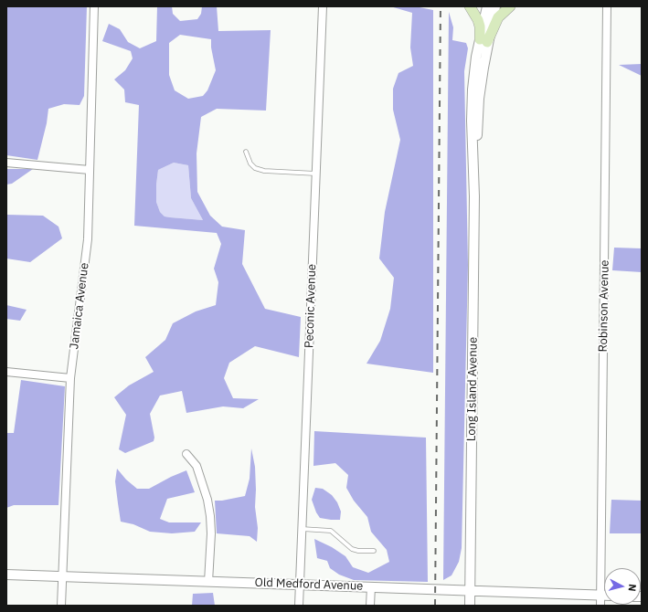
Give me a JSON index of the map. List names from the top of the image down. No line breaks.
{"streets":{"street":["Jamaica Avenue","Peconic Avenue","Robinson Avenue","Long Island Avenue","Old Medford Avenue"]},"crossings":[["Jamaica Avenue","Old Medford Avenue"],["Peconic Avenue","Old Medford Avenue"],["Robinson Avenue","Old Medford Avenue"],["Long Island Avenue","Old Medford Avenue"]],"north":"right"}
